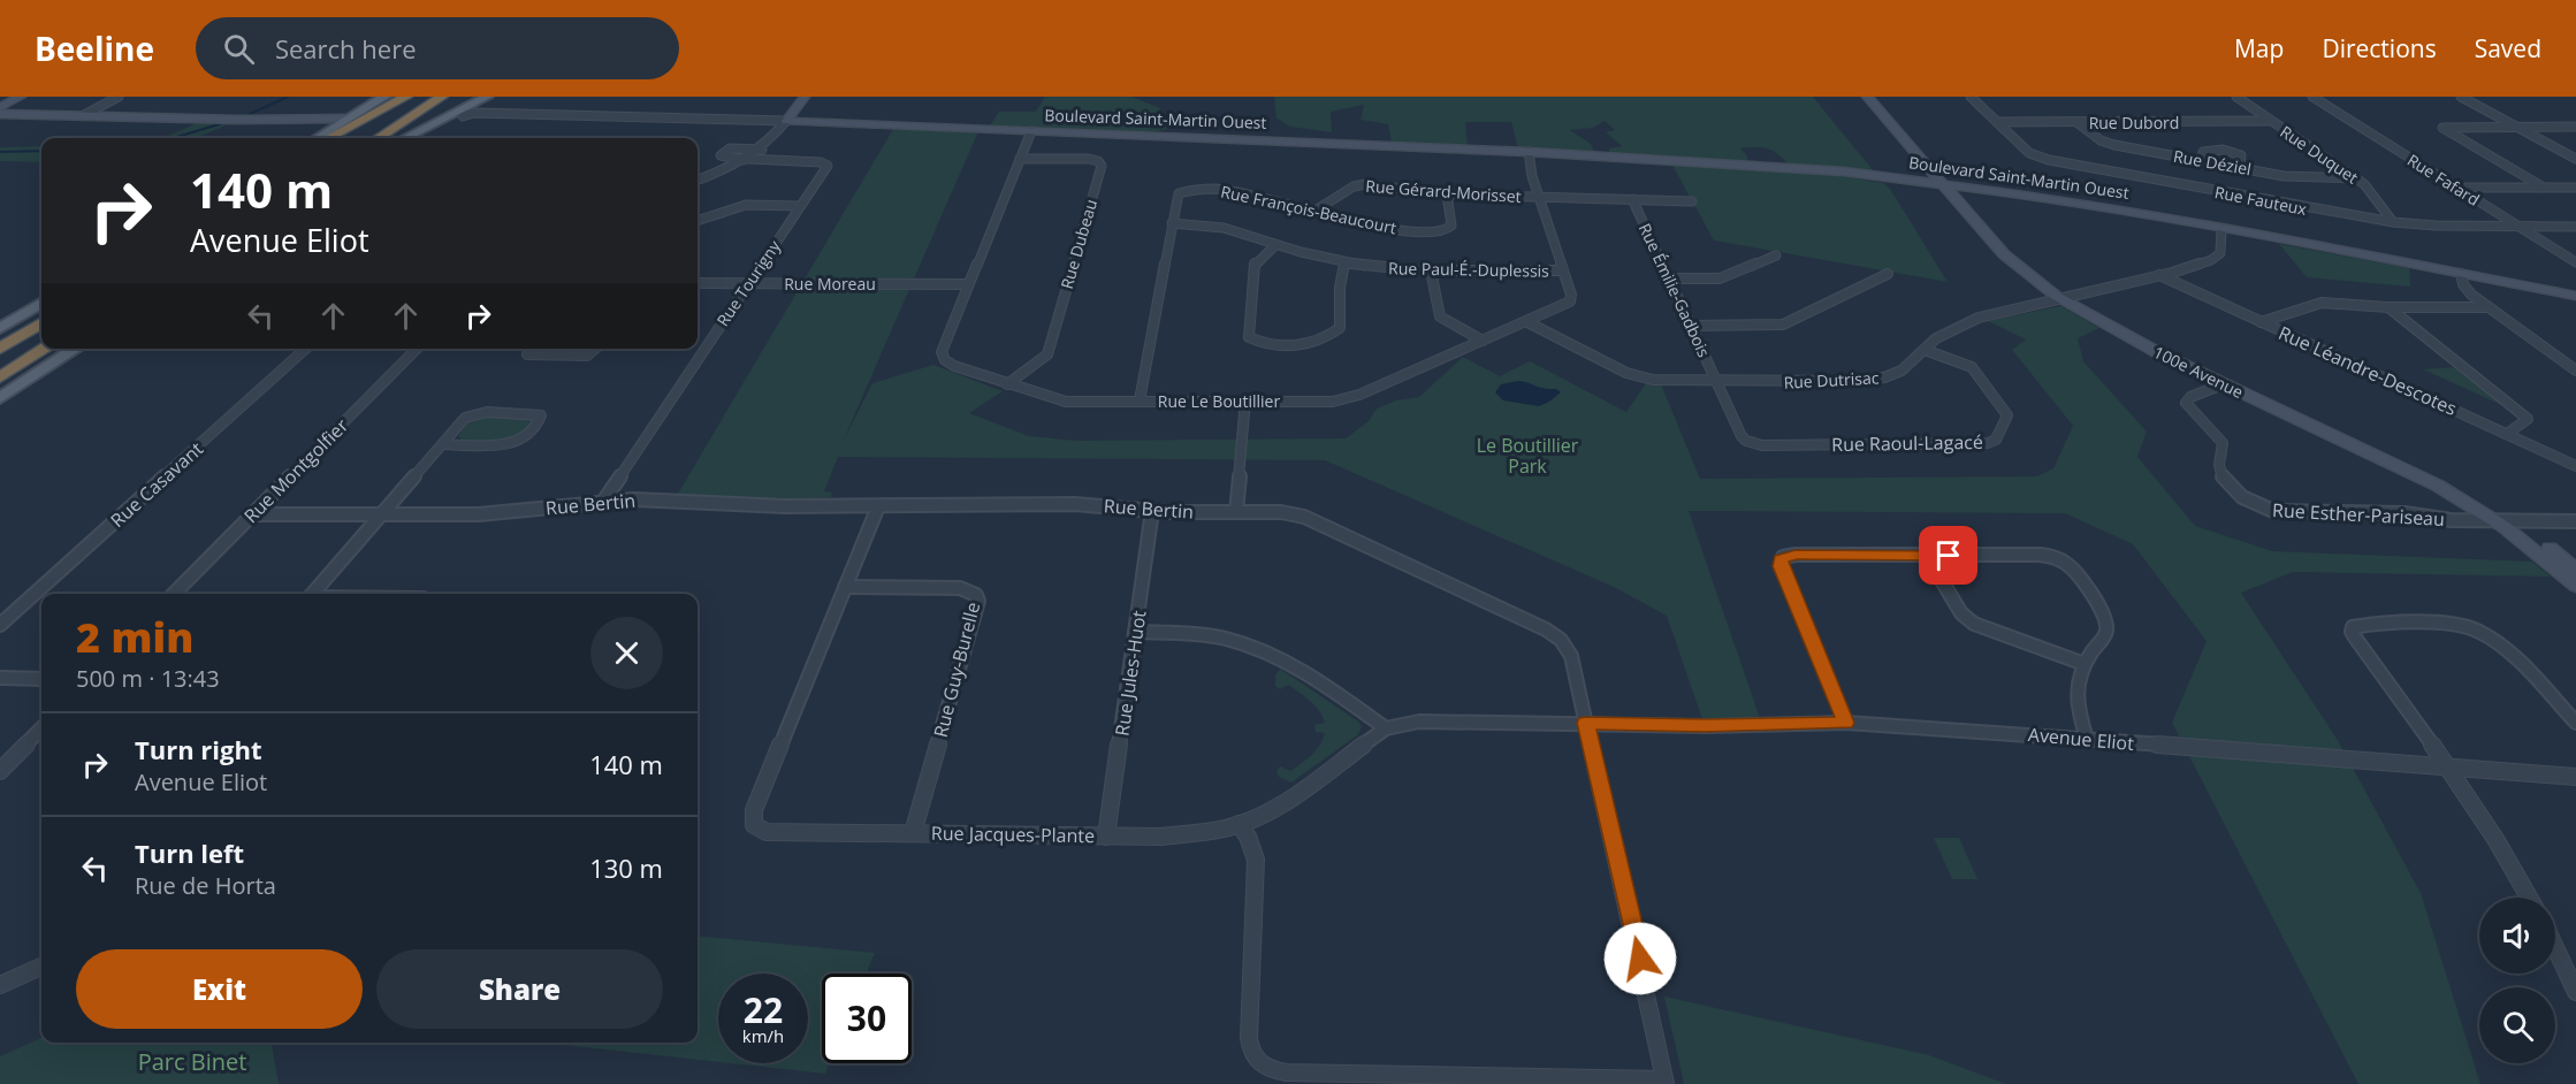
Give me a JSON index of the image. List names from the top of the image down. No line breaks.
{"streets":{"street":["Boulevard Saint-Martin Ouest","Rue Dubord","Rue Duquet","Rue Déziel","Rue Fafard","Rue Gérard-Morisset","Rue Fauteux","Rue François-Beaucourt","Rue Dubeau","Rue Paul-É.-Duplessis","Rue Tourigny","Rue Moreau","Rue Émilie-Gadbois","Rue Léandre-Descotes","100e Avenue","Rue Dutrisac","Rue Le Boutillier","Rue Raoul-Lagacé","Rue Montgolfier","Rue Casavant","Rue Bertin","Rue Esther-Pariseau","Rue Guy-Burelle","Rue Jules-Huot","Avenue Eliot","Rue Jacques-Plante"]},"crossings":[["Boulevard Saint-Martin Ouest","100e Avenue"],["Boulevard Saint-Martin Ouest","Rue Dutrisac"],["Boulevard Saint-Martin Ouest","Rue Le Boutillier"],["Rue Dubord","Rue Duquet"],["Rue Dubord","Rue Déziel"],["Rue Dubord","Rue Fauteux"],["Rue Duquet","Rue Déziel"],["Rue Duquet","Rue Fauteux"],["Rue Fafard","Rue Fauteux"],["Rue Gérard-Morisset","Rue François-Beaucourt"],["Rue Gérard-Morisset","Rue Émilie-Gadbois"],["Rue Gérard-Morisset","Rue Le Boutillier"],["Rue François-Beaucourt","Rue Paul-É.-Duplessis"],["Rue François-Beaucourt","Rue Le Boutillier"],["Rue Dubeau","Rue Le Boutillier"],["Rue Paul-É.-Duplessis","Rue Le Boutillier"],["Rue Tourigny","Rue Moreau"],["Rue Tourigny","Rue Bertin"],["Rue Moreau","Rue Le Boutillier"],["Rue Émilie-Gadbois","Rue Dutrisac"],["Rue Émilie-Gadbois","Rue Raoul-Lagacé"],["Rue Léandre-Descotes","Rue Dutrisac"],["100e Avenue","Rue Dutrisac"],["100e Avenue","Rue Esther-Pariseau"],["Rue Dutrisac","Rue Le Boutillier"],["Rue Dutrisac","Rue Raoul-Lagacé"],["Rue Montgolfier","Rue Bertin"],["Rue Bertin","Rue Jules-Huot"],["Rue Bertin","Avenue Eliot"],["Rue Bertin","Rue Jacques-Plante"],["Rue Guy-Burelle","Rue Jacques-Plante"],["Rue Jules-Huot","Rue Jacques-Plante"],["Avenue Eliot","Rue Jacques-Plante"]],"parks":["Le Boutillier Park","Parc Binet"],"page":{"header":"Beeline","search":"Search here","nav":["Map","Directions","Saved"],"turn":["140 m","Avenue Eliot"],"heading":["2 min","500 m · 13:43"],"list":[{"name":"Turn right","note":"Avenue Eliot","value":"140 m"},{"name":"Turn left","note":"Rue de Horta","value":"130 m"}],"buttons":["Exit","Share"],"speed":"22 km/h","limit":"30"}}
